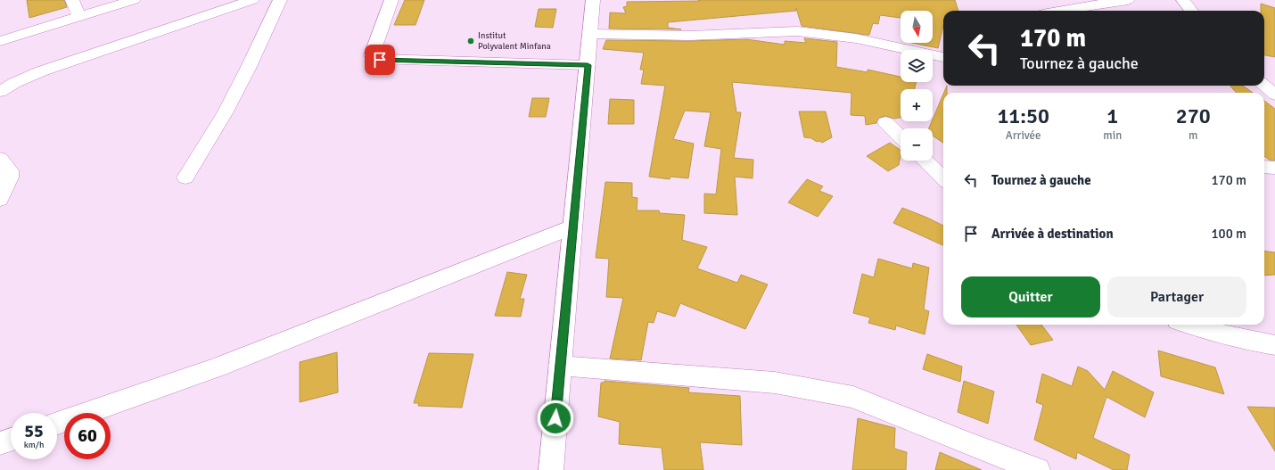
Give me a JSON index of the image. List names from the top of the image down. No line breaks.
{"places":["Institut Polyvalent Minfana"],"north":"bottom","page":{"map_buttons":["+","−"],"turn":["170 m","Tournez à gauche"],"eta":["11:50","Arrivée","1","min","270","m"],"list":[{"name":"Tournez à gauche","value":"170 m"},{"name":"Arrivée à destination","value":"100 m"}],"buttons":["Quitter","Partager"],"speed":"55 km/h","limit":"60"}}
